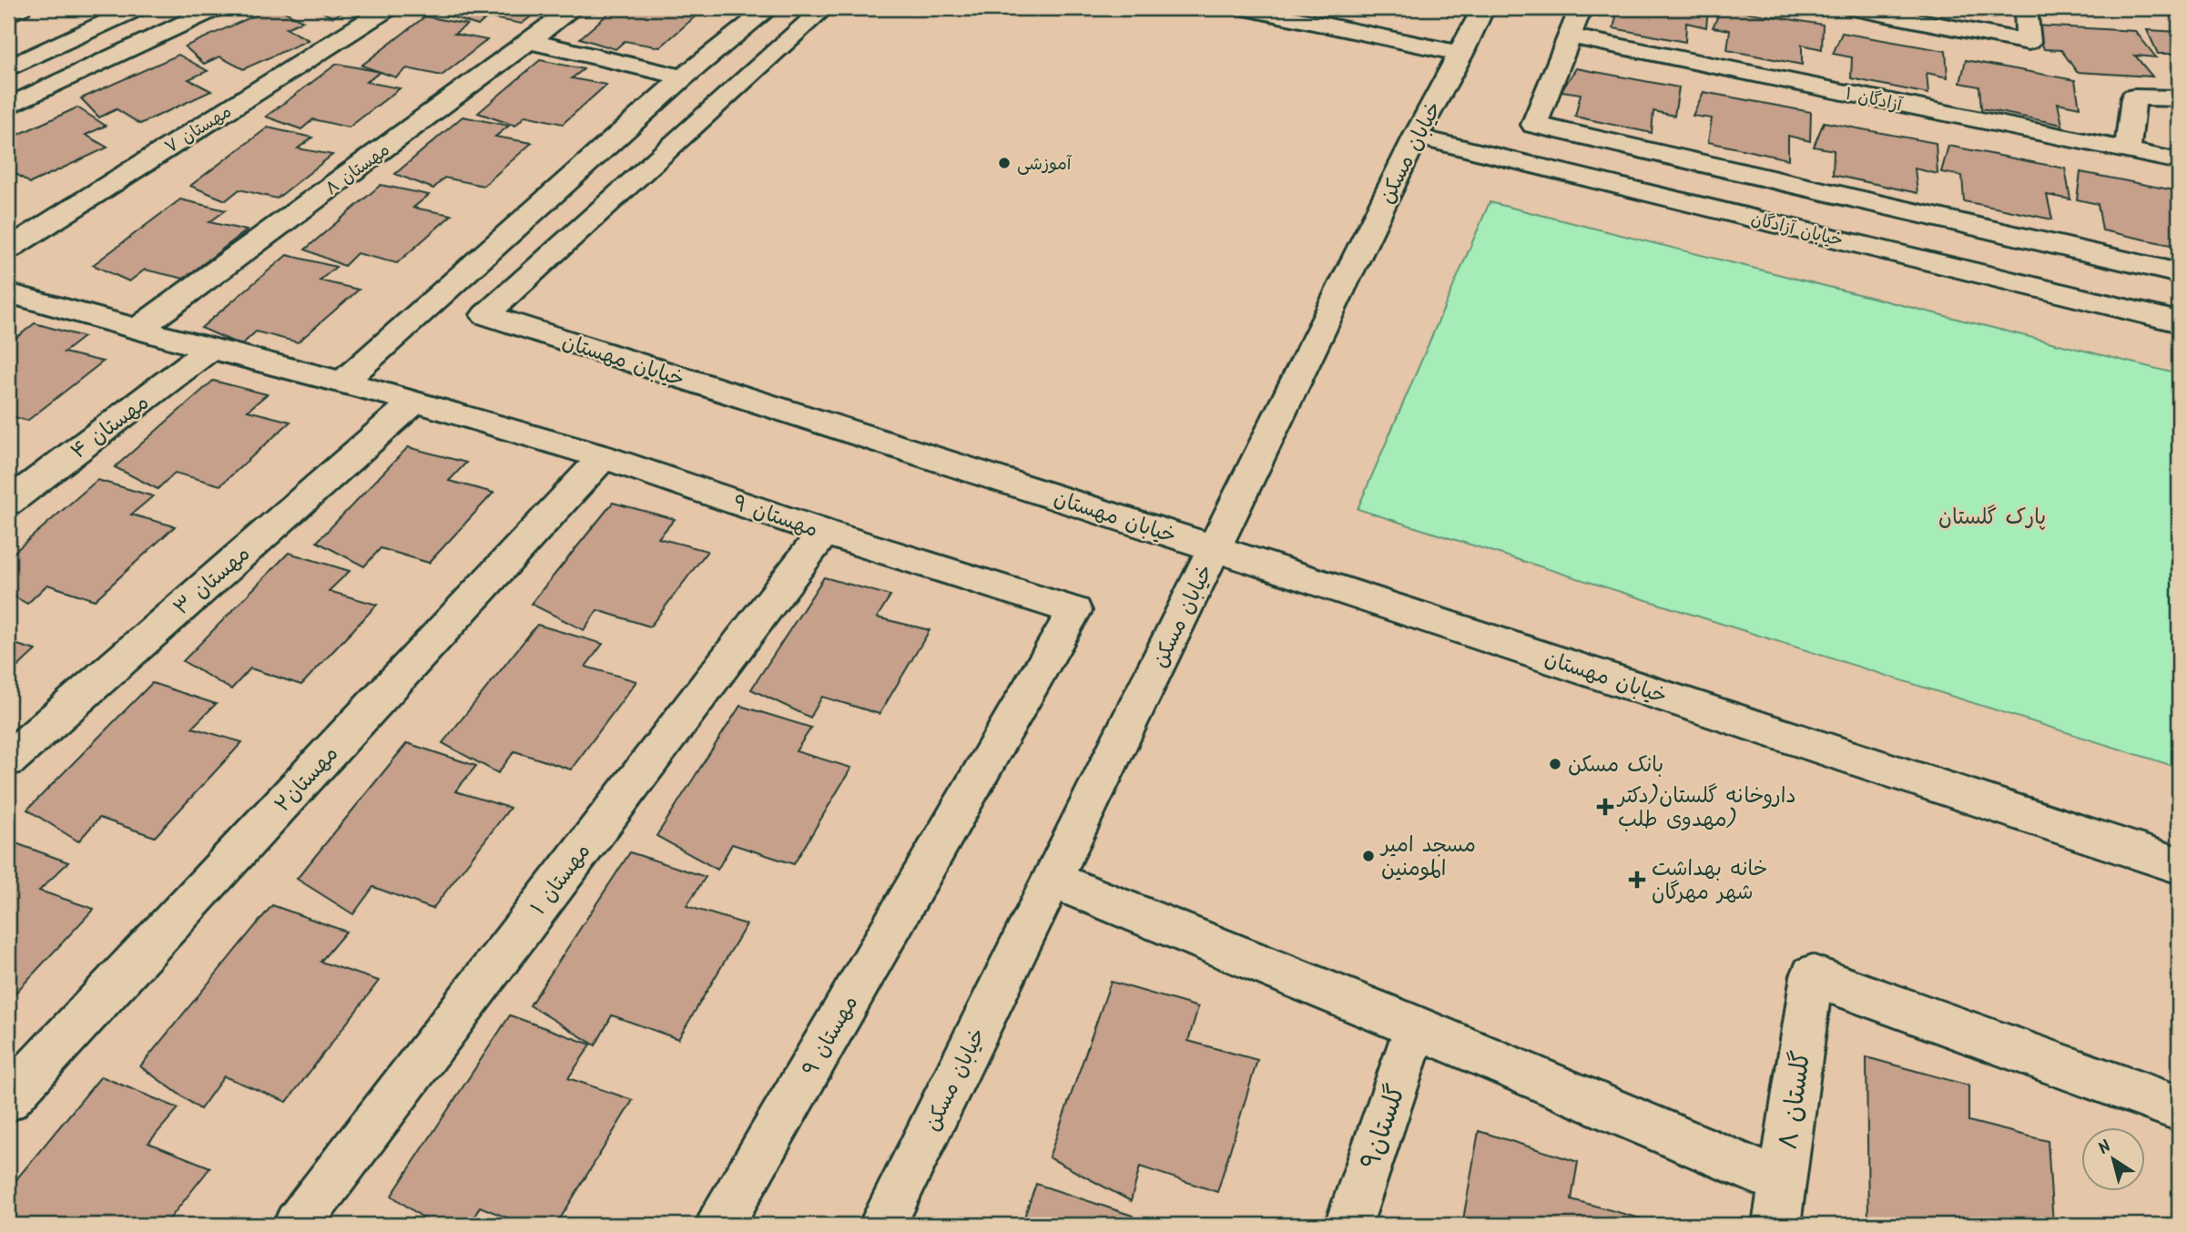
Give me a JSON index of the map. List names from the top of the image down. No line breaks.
{"streets":{"street":["آزادگان ۱","مهستان ۷","خیابان مسکن","مهستان ۸","خیابان آزادگان","خیابان مهستان","مهستان ۴","مهستان ۹","مهستان ۳","مهستان۲","مهستان ۱","گلستان ۸","گلستان۹"]},"crossings":[["خیابان مسکن","خیابان آزادگان"],["خیابان مسکن","خیابان مهستان"],["مهستان ۹","مهستان ۳"],["مهستان ۹","مهستان۲"],["مهستان ۹","مهستان ۱"]],"parks":["پارک گلستان"],"places":{"other":["آموزشی","بانک مسکن","مسجد امیر المومنین"],"health":["داروخانه گلستان(دکتر مهدوی طلب)","خانه بهداشت شهر مهرگان"]},"north":"top left"}
